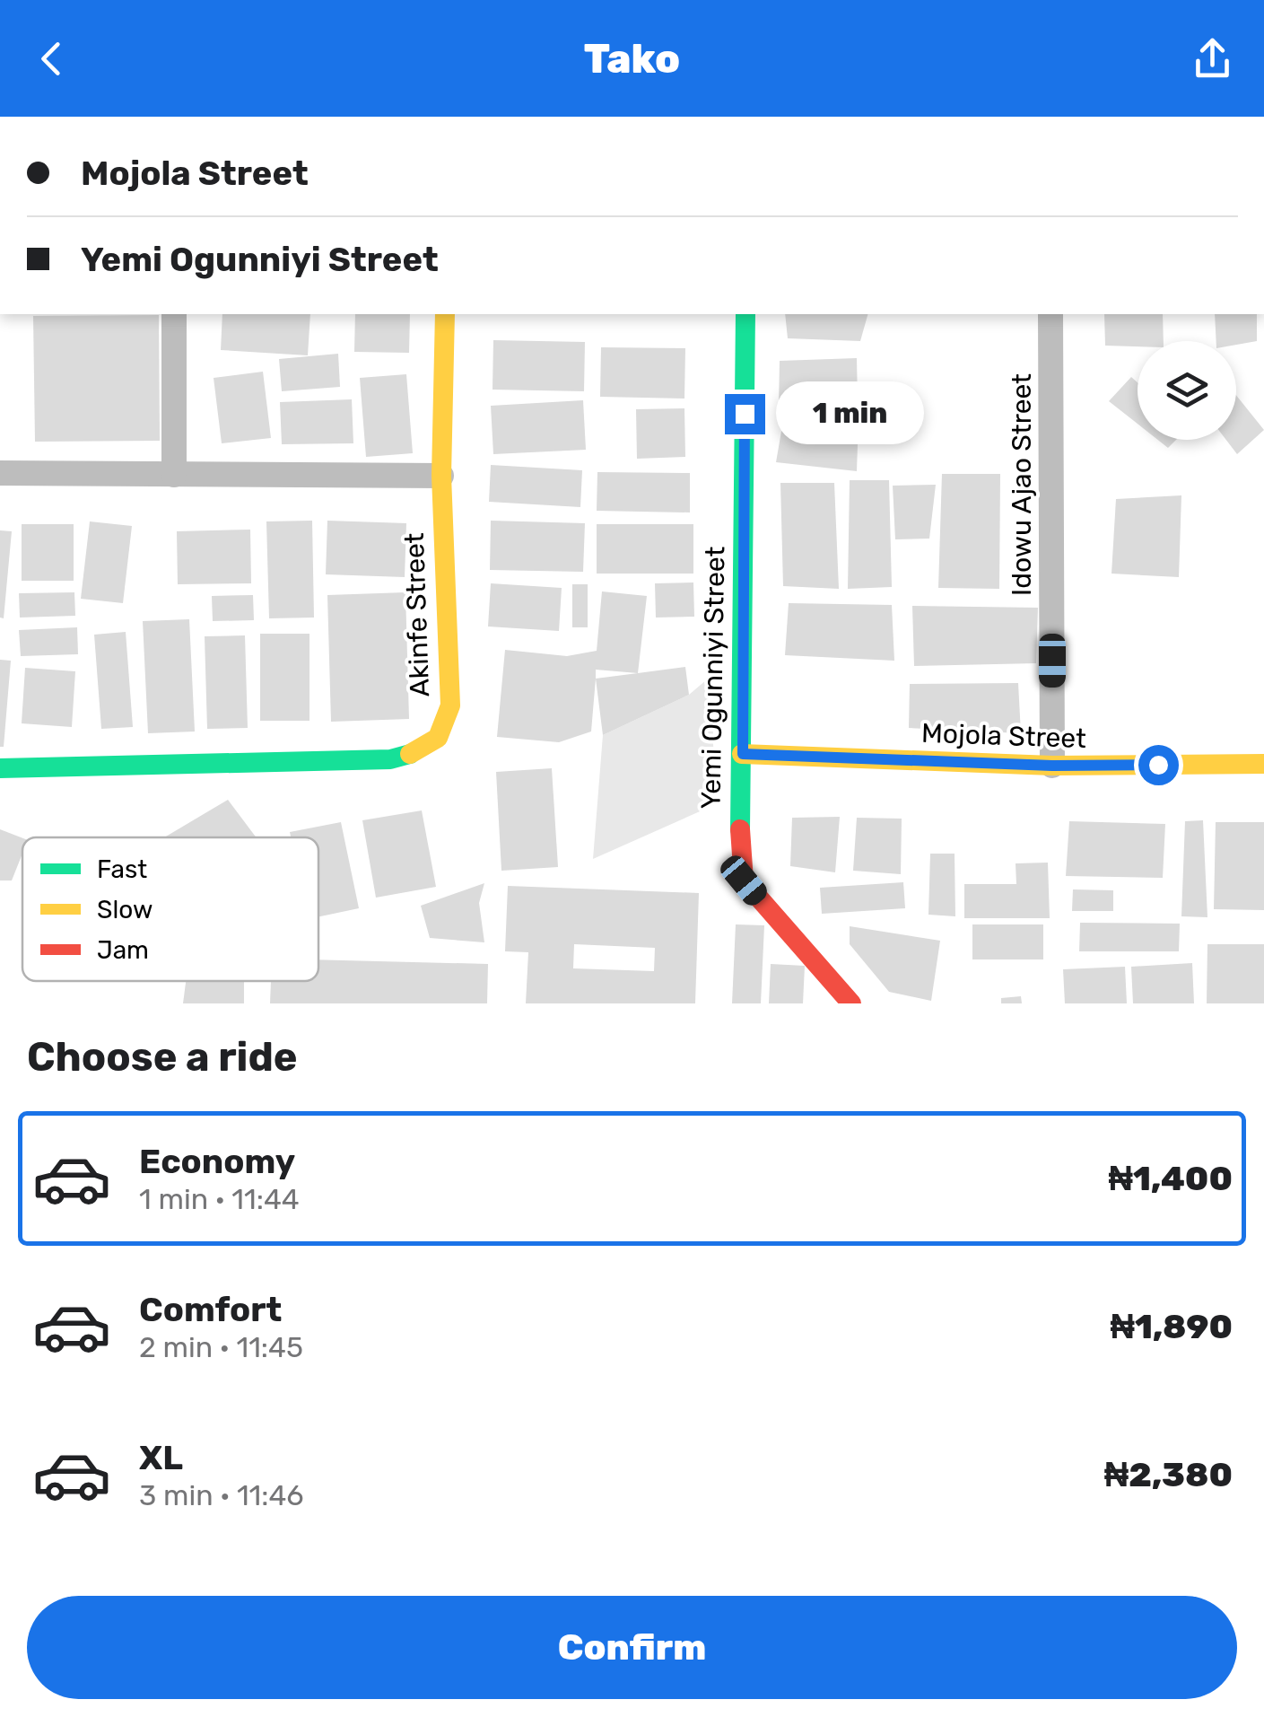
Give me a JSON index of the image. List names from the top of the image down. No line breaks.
{"streets":{"street":["Idowu Ajao Street","Akinfe Street","Yemi Ogunniyi Street","Mojola Street"]},"crossings":[["Idowu Ajao Street","Mojola Street"],["Yemi Ogunniyi Street","Mojola Street"]],"legend":["Fast","Slow","Jam"],"page":{"header":"Tako","banner":["Mojola Street","Yemi Ogunniyi Street"],"bubble":"1 min","heading":"Choose a ride","list":[{"name":"Economy","note":"1 min · 11:44","value":"₦1,400"},{"name":"Comfort","note":"2 min · 11:45","value":"₦1,890"},{"name":"XL","note":"3 min · 11:46","value":"₦2,380"}],"buttons":"Confirm"}}
